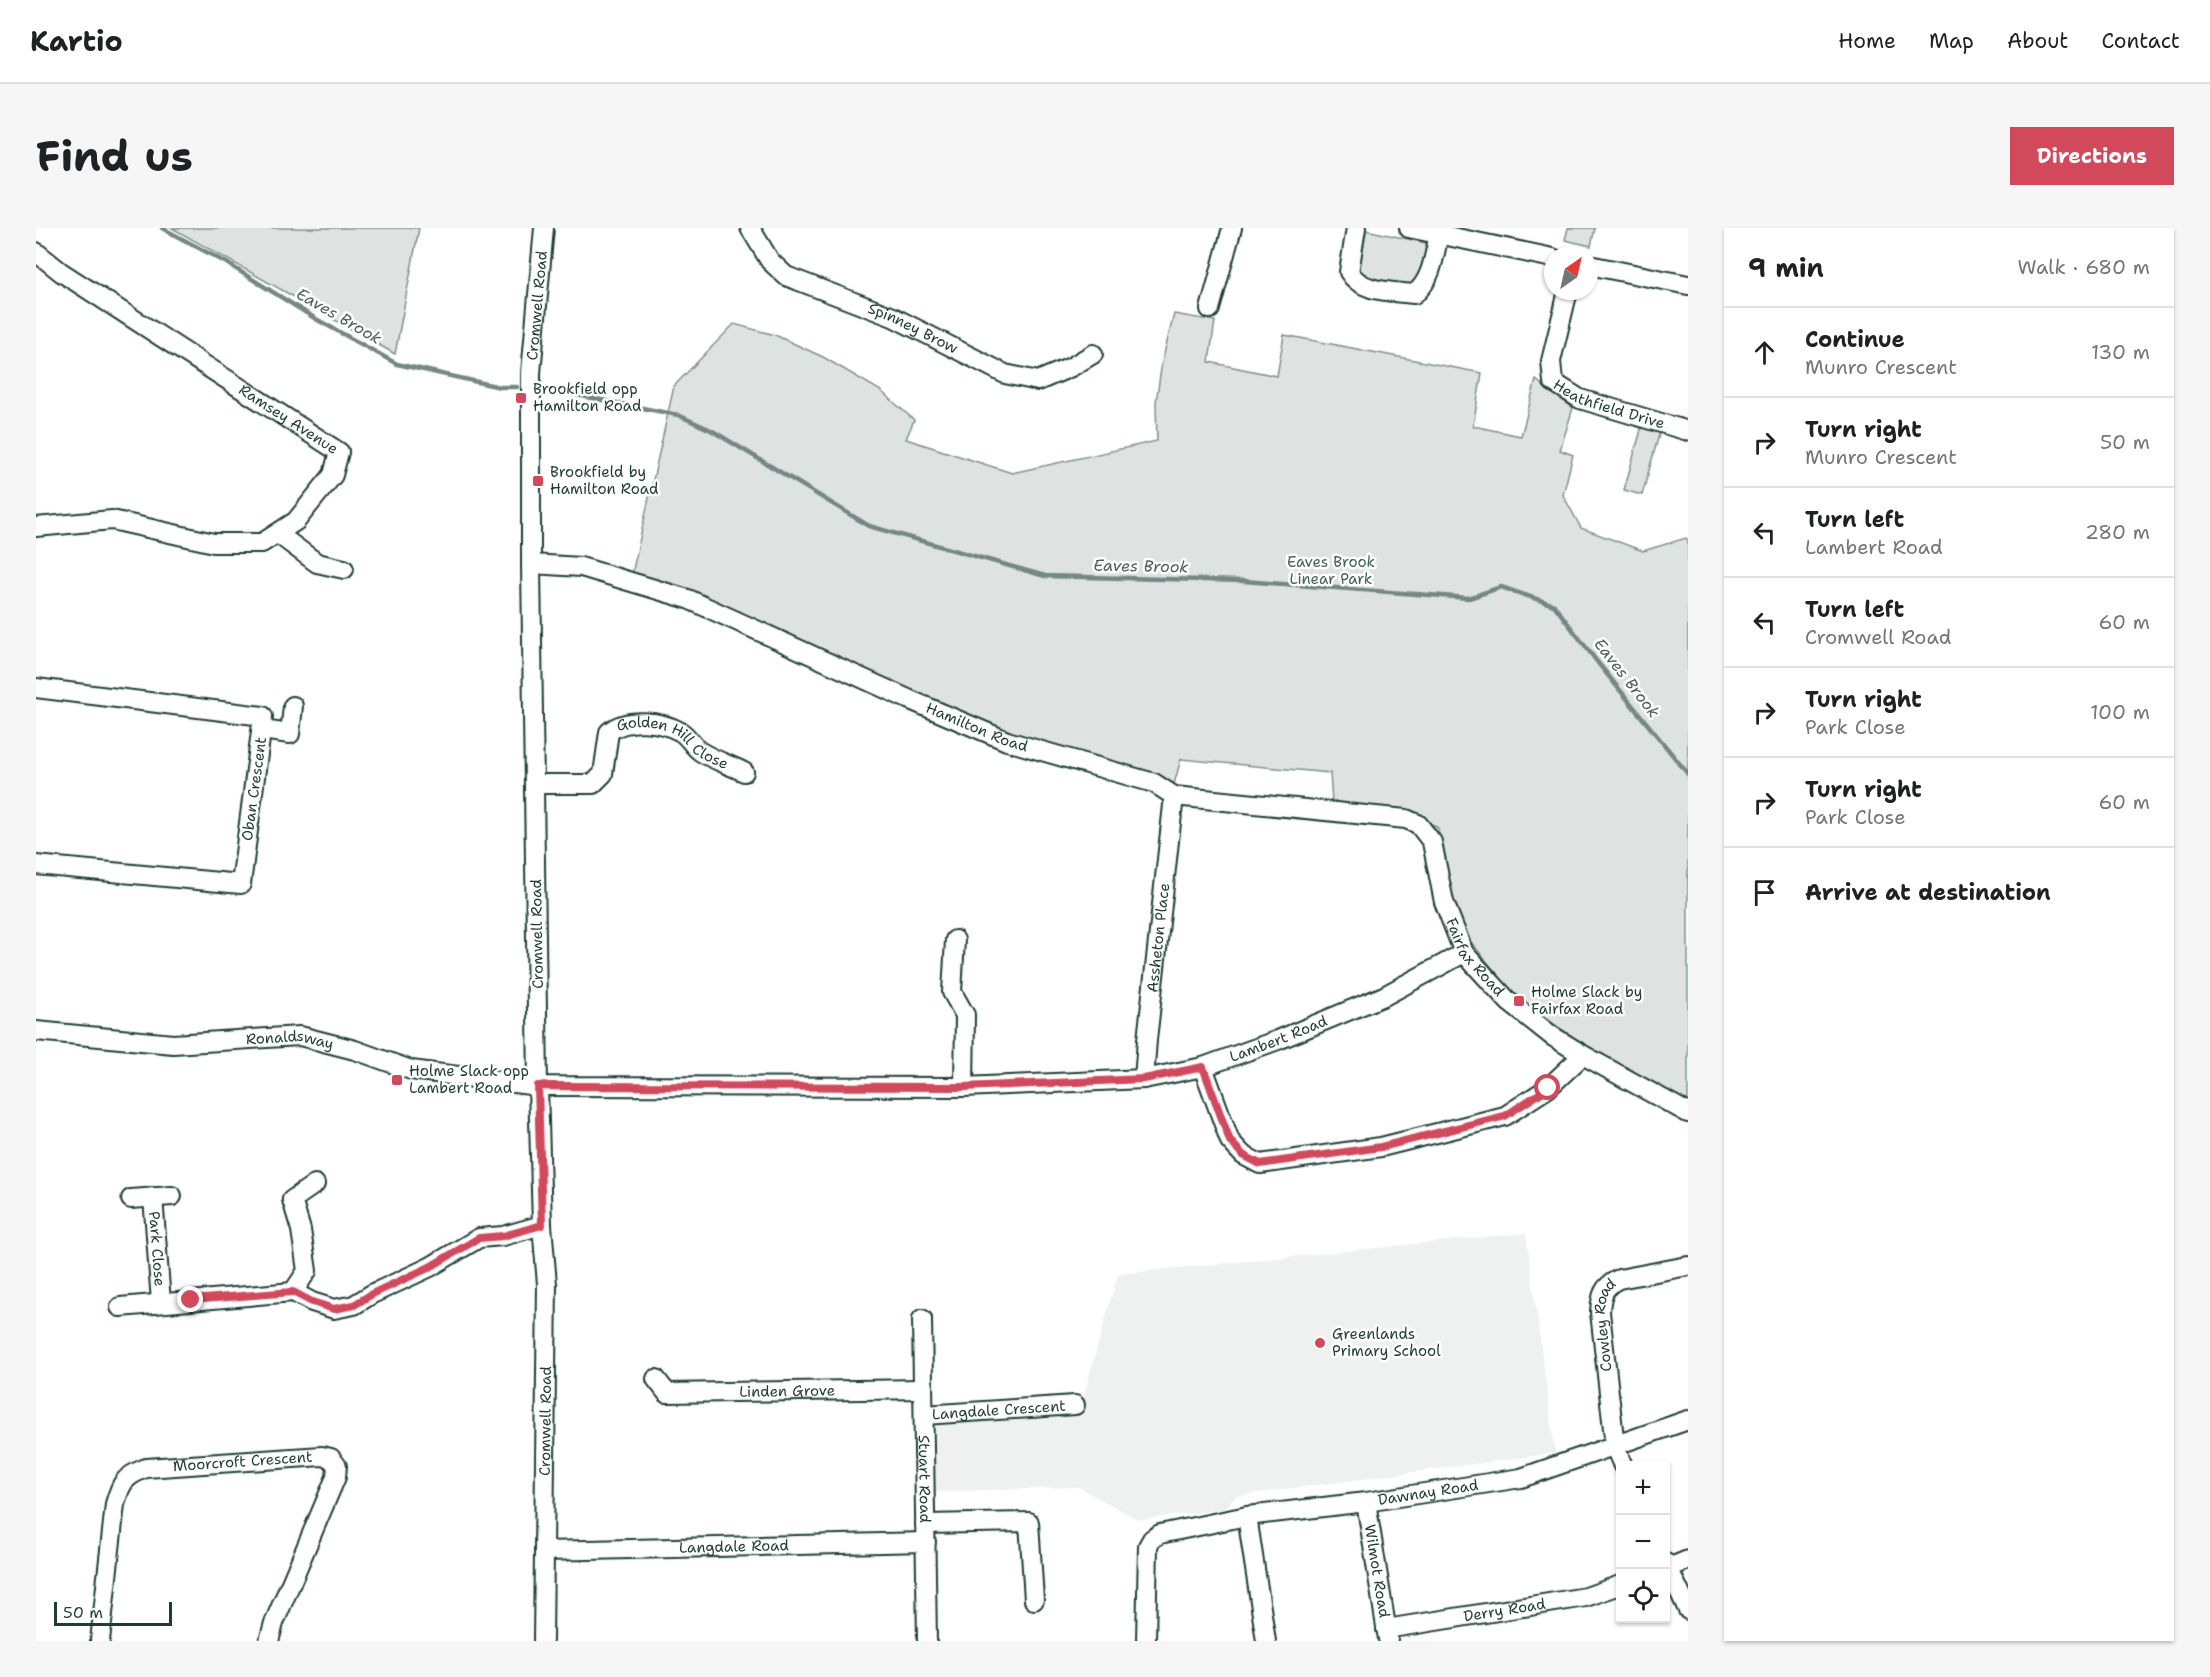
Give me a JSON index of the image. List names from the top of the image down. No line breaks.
{"streets":{"street":["Cromwell Road","Spinney Brow","Heathfield Drive","Ramsey Avenue","Hamilton Road","Golden Hill Close","Oban Crescent","Assheton Place","Fairfax Road","Lambert Road","Ronaldsway","Park Close","Cowley Road","Linden Grove","Langdale Crescent","Moorcroft Crescent","Stuart Road","Dawnay Road","Langdale Road","Wilmot Road","Derry Road"]},"crossings":[["Cromwell Road","Hamilton Road"],["Cromwell Road","Golden Hill Close"],["Cromwell Road","Lambert Road"],["Cromwell Road","Ronaldsway"],["Cromwell Road","Park Close"],["Cromwell Road","Langdale Road"],["Hamilton Road","Assheton Place"],["Hamilton Road","Fairfax Road"],["Assheton Place","Lambert Road"],["Fairfax Road","Lambert Road"],["Lambert Road","Ronaldsway"],["Cowley Road","Dawnay Road"],["Linden Grove","Stuart Road"],["Langdale Crescent","Stuart Road"],["Stuart Road","Langdale Road"],["Dawnay Road","Wilmot Road"],["Wilmot Road","Derry Road"]],"water":["Eaves Brook"],"parks":["Eaves Brook Linear Park"],"places":{"transit":["Brookfield opp Hamilton Road","Brookfield by Hamilton Road","Holme Slack by Fairfax Road","Holme Slack opp Lambert Road"],"other":["Greenlands Primary School"]},"scale_bar":"50 m","north":"top right","page":{"header":"Kartio","nav":["Home","Map","About","Contact"],"buttons":"Directions","title":"Find us","heading":["9 min","Walk · 680 m"],"list":[["Continue","Munro Crescent","130 m"],["Turn right","Munro Crescent","50 m"],["Turn left","Lambert Road","280 m"],["Turn left","Cromwell Road","60 m"],["Turn right","Park Close","100 m"],["Turn right","Park Close","60 m"],"Arrive at destination"],"map_buttons":["+","−"],"scale":"50 m"}}
